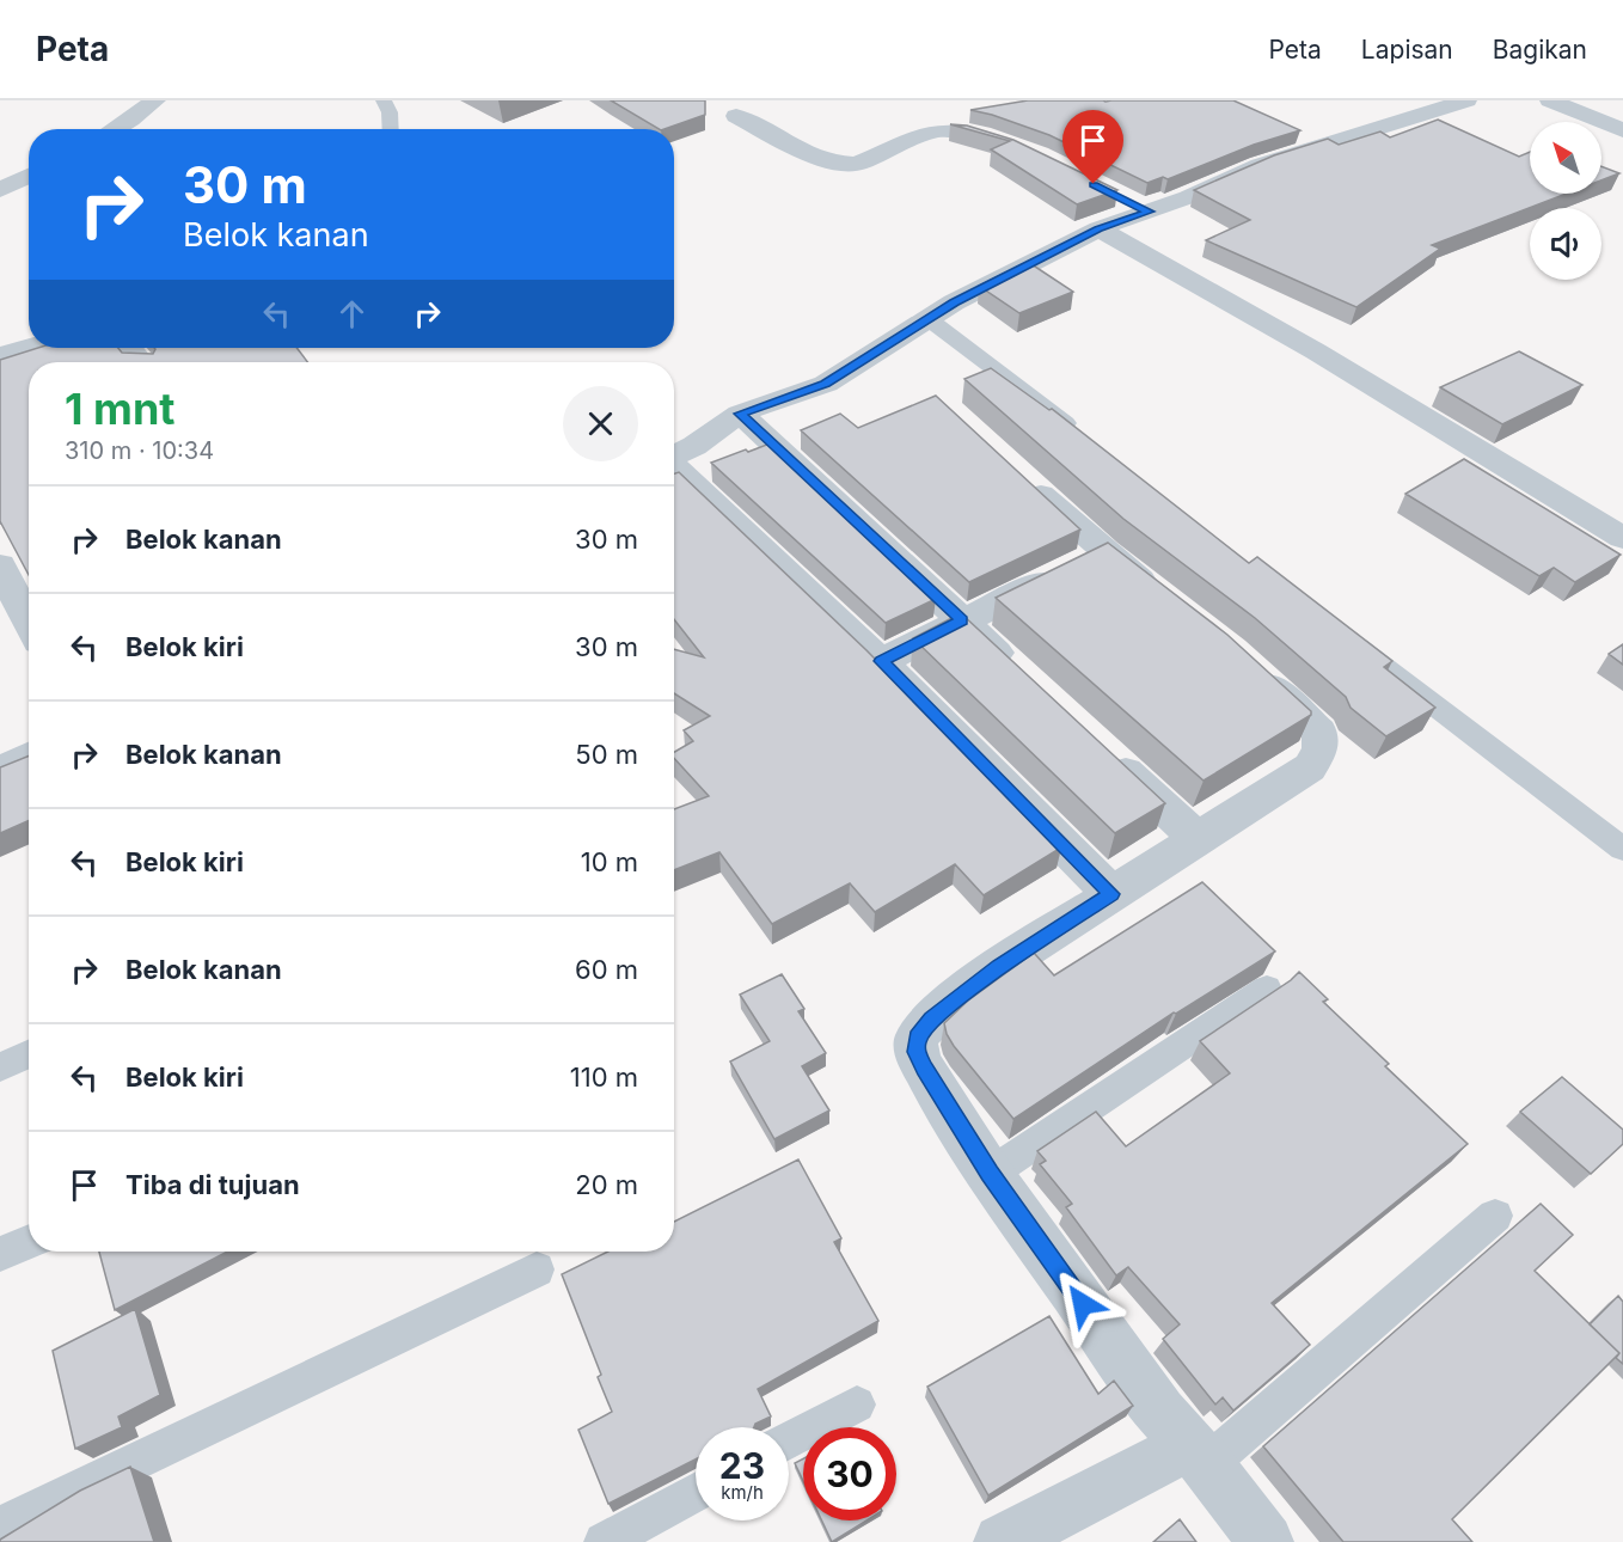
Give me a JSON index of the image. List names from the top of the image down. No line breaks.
{"north":"top left","page":{"header":"Peta","nav":["Peta","Lapisan","Bagikan"],"turn":["30 m","Belok kanan"],"heading":["1 mnt","310 m · 10:34"],"list":[{"name":"Belok kanan","value":"30 m"},{"name":"Belok kiri","value":"30 m"},{"name":"Belok kanan","value":"50 m"},{"name":"Belok kiri","value":"10 m"},{"name":"Belok kanan","value":"60 m"},{"name":"Belok kiri","value":"110 m"},{"name":"Tiba di tujuan","value":"20 m"}],"speed":"23 km/h","limit":"30"}}
